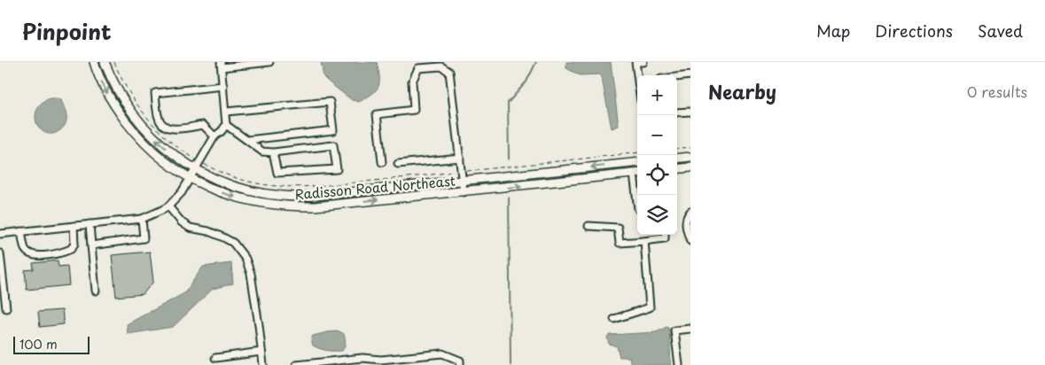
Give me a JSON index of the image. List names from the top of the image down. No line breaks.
{"streets":{"main road":["Radisson Road Northeast"]},"scale_bar":"100 m","page":{"header":"Pinpoint","nav":["Map","Directions","Saved"],"heading":["Nearby","0 results"],"map_buttons":["+","−"],"scale":"100 m"}}
